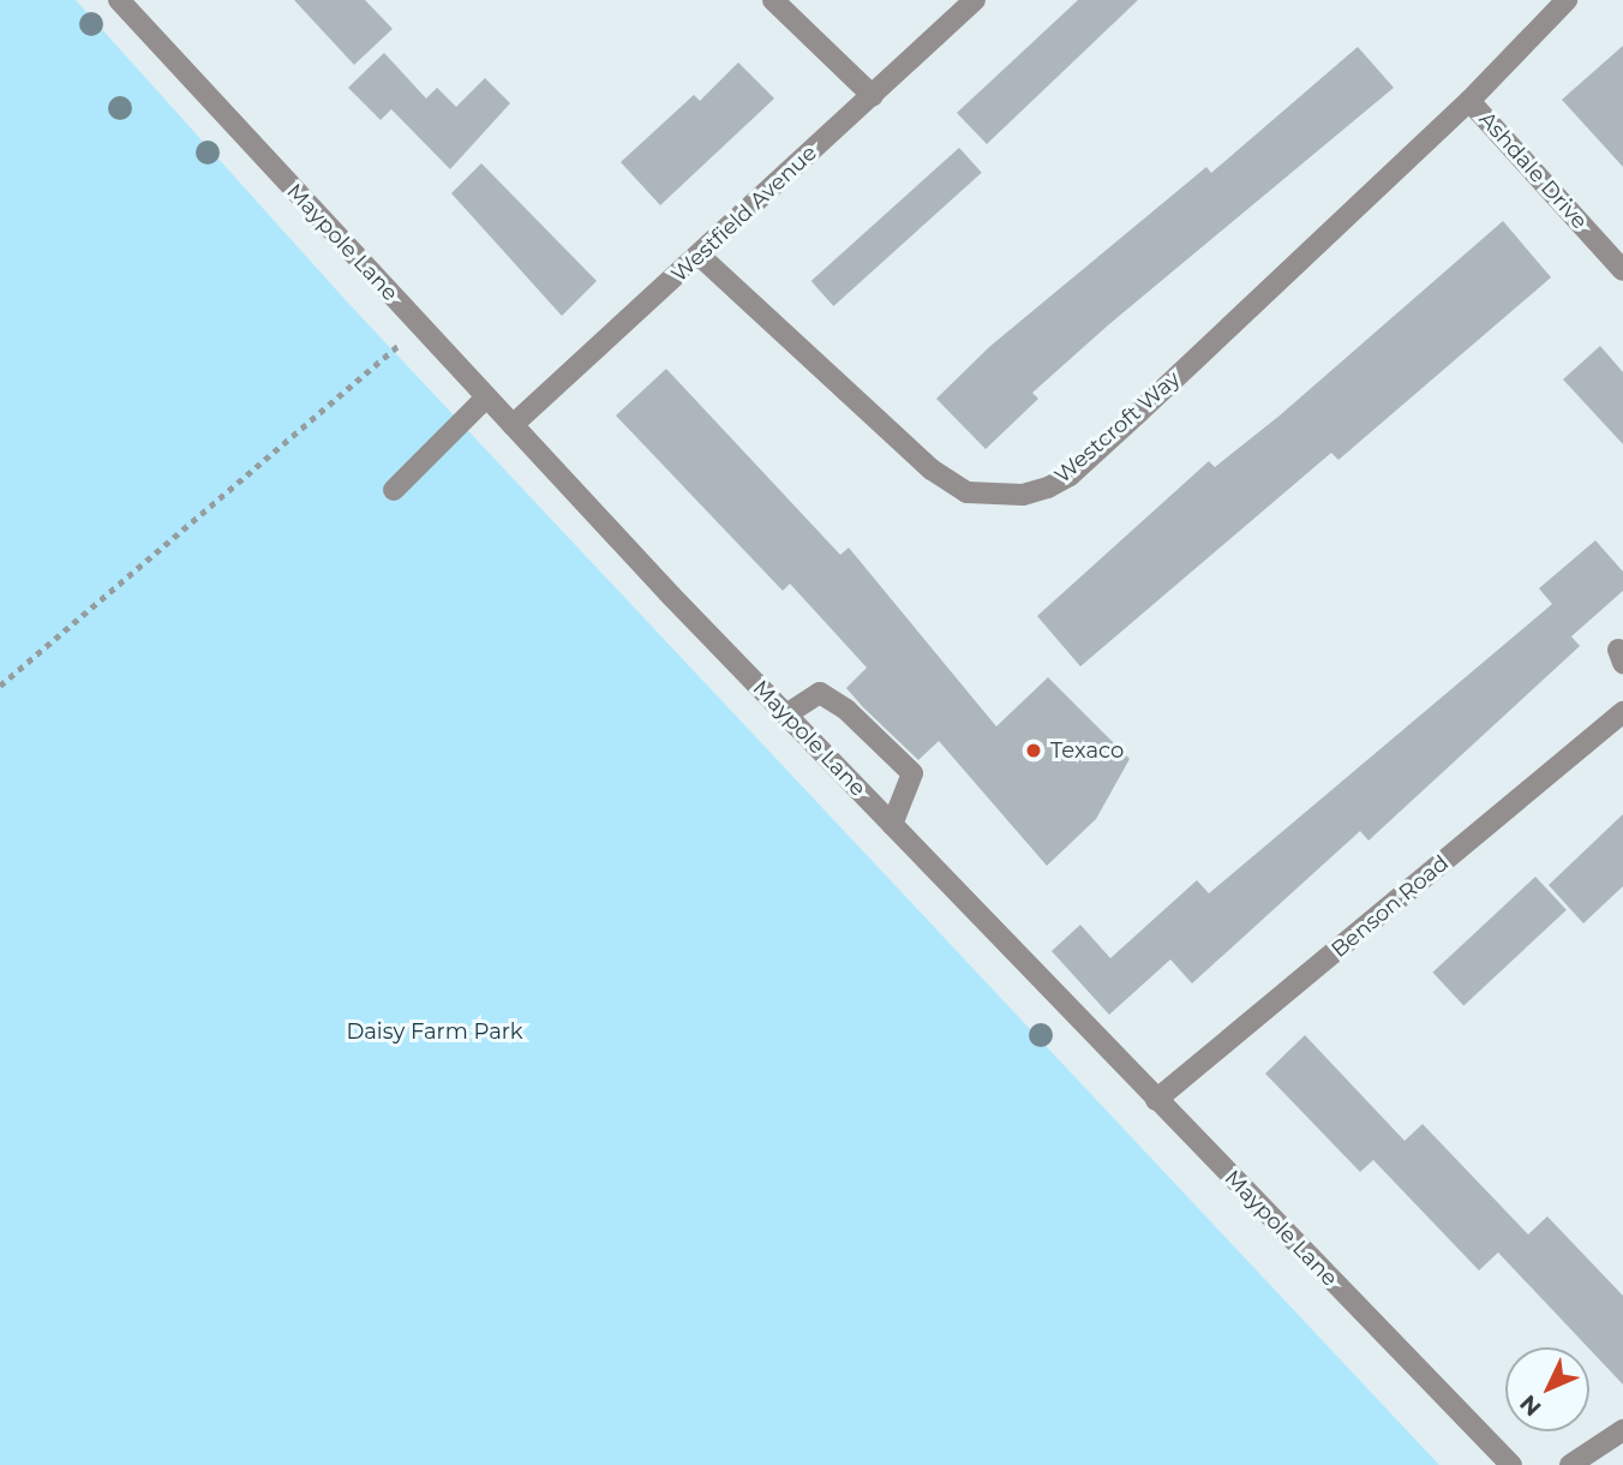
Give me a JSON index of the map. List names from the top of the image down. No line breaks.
{"streets":{"street":["Ashdale Drive","Westfield Avenue","Maypole Lane","Westcroft Way","Benson Road"]},"crossings":[["Ashdale Drive","Westcroft Way"],["Westfield Avenue","Maypole Lane"],["Westfield Avenue","Westcroft Way"],["Maypole Lane","Benson Road"]],"parks":["Daisy Farm Park"],"places":["Texaco"],"north":"bottom left"}
